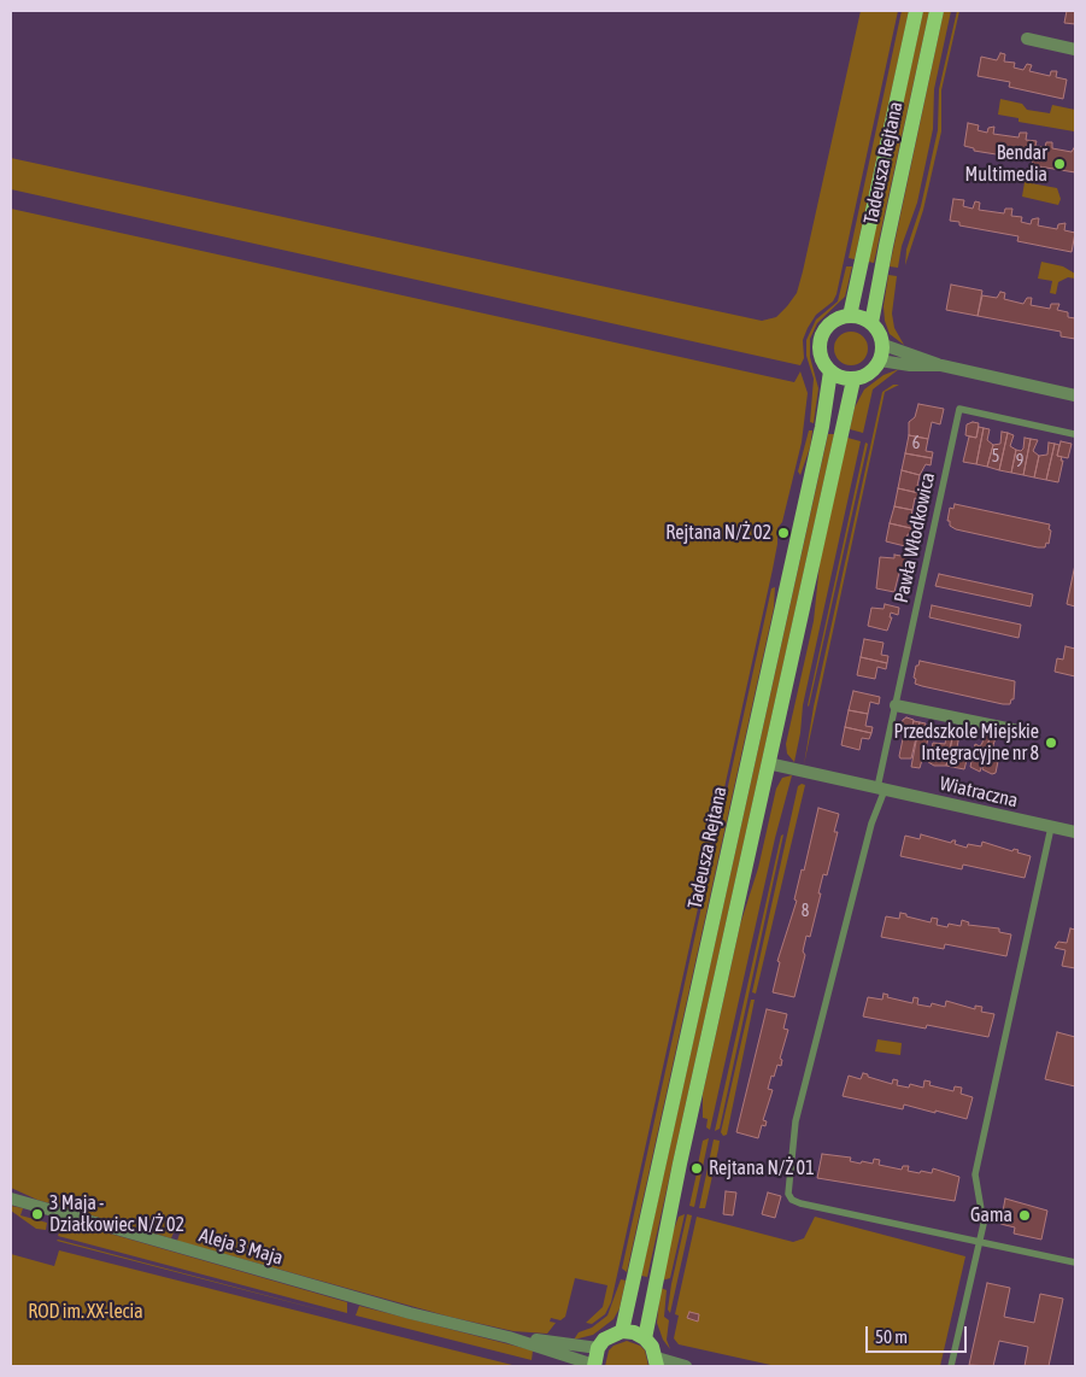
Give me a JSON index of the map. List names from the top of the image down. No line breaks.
{"streets":{"main road":["Tadeusza Rejtana"],"street":["Wiatraczna","Aleja 3 Maja"],"lane":["Pawła Włodkowica"]},"crossings":[["Tadeusza Rejtana","Wiatraczna"],["Pawła Włodkowica","Wiatraczna"]],"parks":["ROD im. XX-lecia"],"places":["Bendar Multimedia","Rejtana N/Ż 02","Przedszkole Miejskie Integracyjne nr 8","Rejtana N/Ż 01","3 Maja - Działkowiec N/Ż 02","Gama"],"house_numbers":["6","5","9","8"],"scale_bar":"50 m"}
